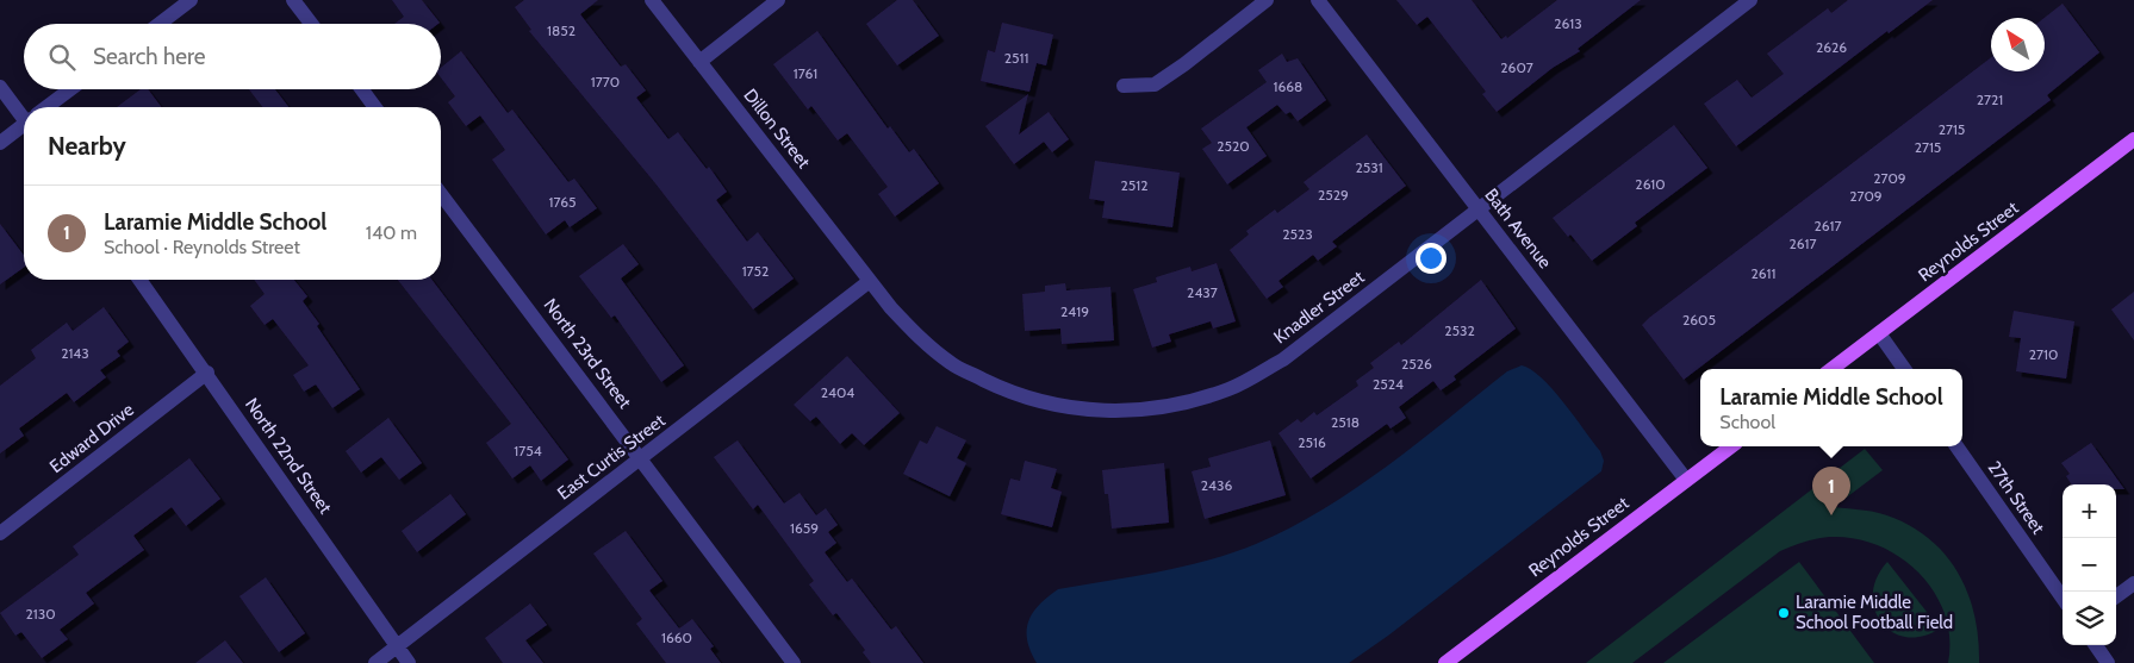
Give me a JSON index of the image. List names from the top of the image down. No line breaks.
{"streets":{"main road":["Reynolds Street"],"street":["Dillon Street","Bath Avenue","Knadler Street","North 23rd Street","Edward Drive","North 22nd Street","East Curtis Street","27th Street"]},"crossings":[["Dillon Street","Knadler Street"],["Dillon Street","East Curtis Street"],["Bath Avenue","Reynolds Street"],["Bath Avenue","Knadler Street"],["Knadler Street","East Curtis Street"],["North 23rd Street","East Curtis Street"],["Edward Drive","North 22nd Street"],["North 22nd Street","East Curtis Street"]],"places":["Laramie Middle School Football Field"],"house_numbers":["2613","1852","2626","2511","2607","1761","1770","1668","2721","2715","2520","2715","2531","2709","2610","2512","2529","2709","1765","2617","2523","2617","1752","2611","2437","2419","2605","2532","2143","2710","2526","2524","2404","2518","2516","1754","2436","1659","2130","1660"],"north":"top left","page":{"search":"Search here","heading":"Nearby","list":[{"mark":"1","name":"Laramie Middle School","note":"School · Reynolds Street","value":"140 m"}],"popup":["Laramie Middle School","School"],"pins":"1","map_buttons":["+","−"]}}
